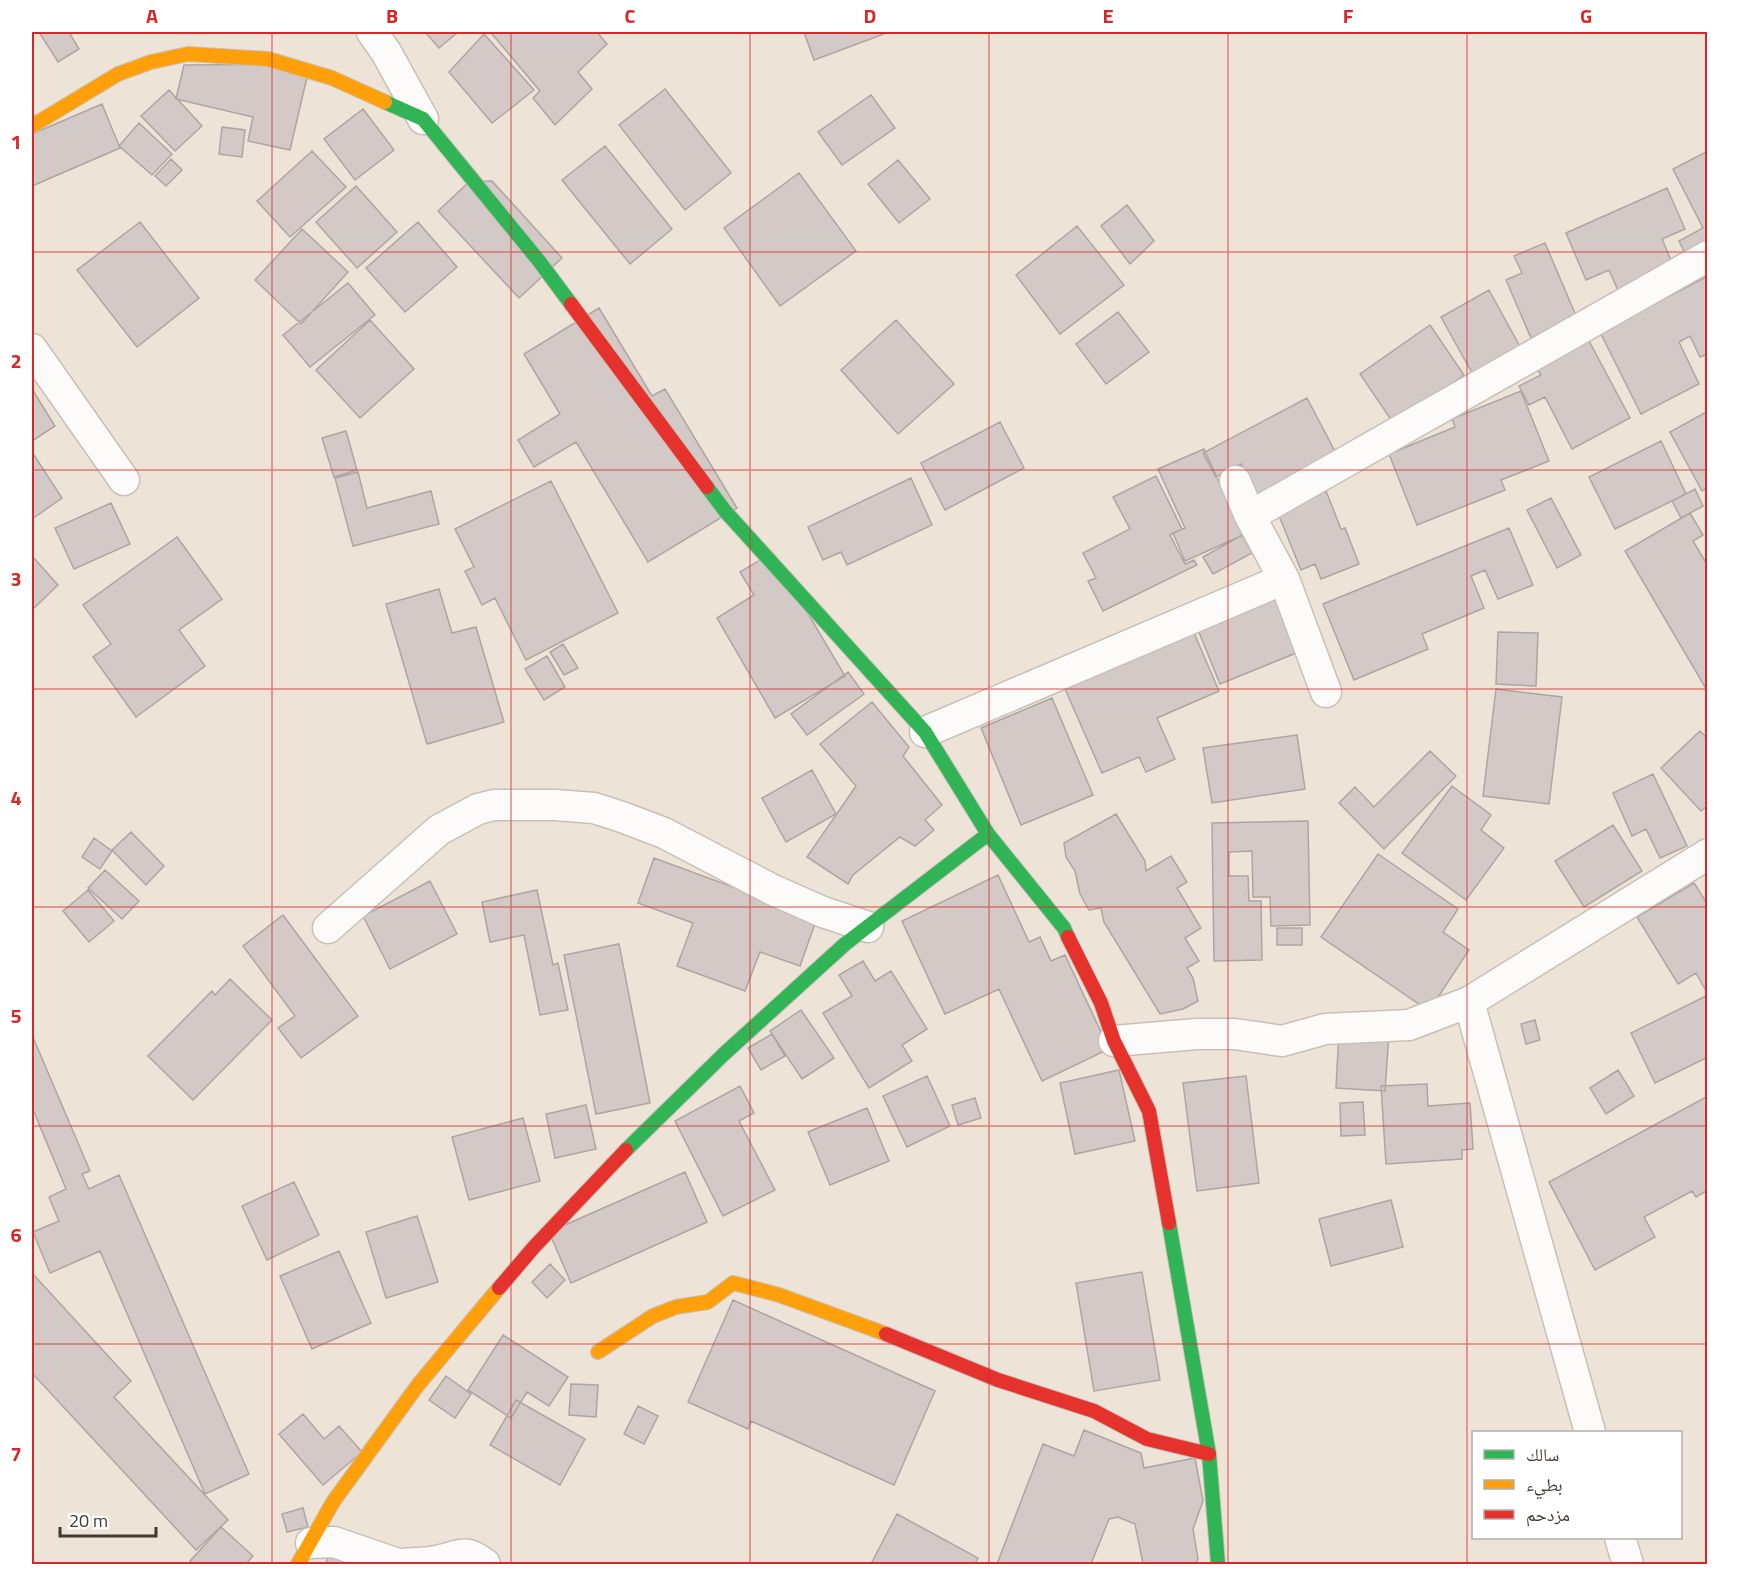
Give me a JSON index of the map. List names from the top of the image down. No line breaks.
{"legend":["سالك","بطيء","مزدحم"],"scale_bar":"20 m","grid":{"columns":["A","B","C","D","E","F","G"],"rows":["1","2","3","4","5","6","7"]}}
